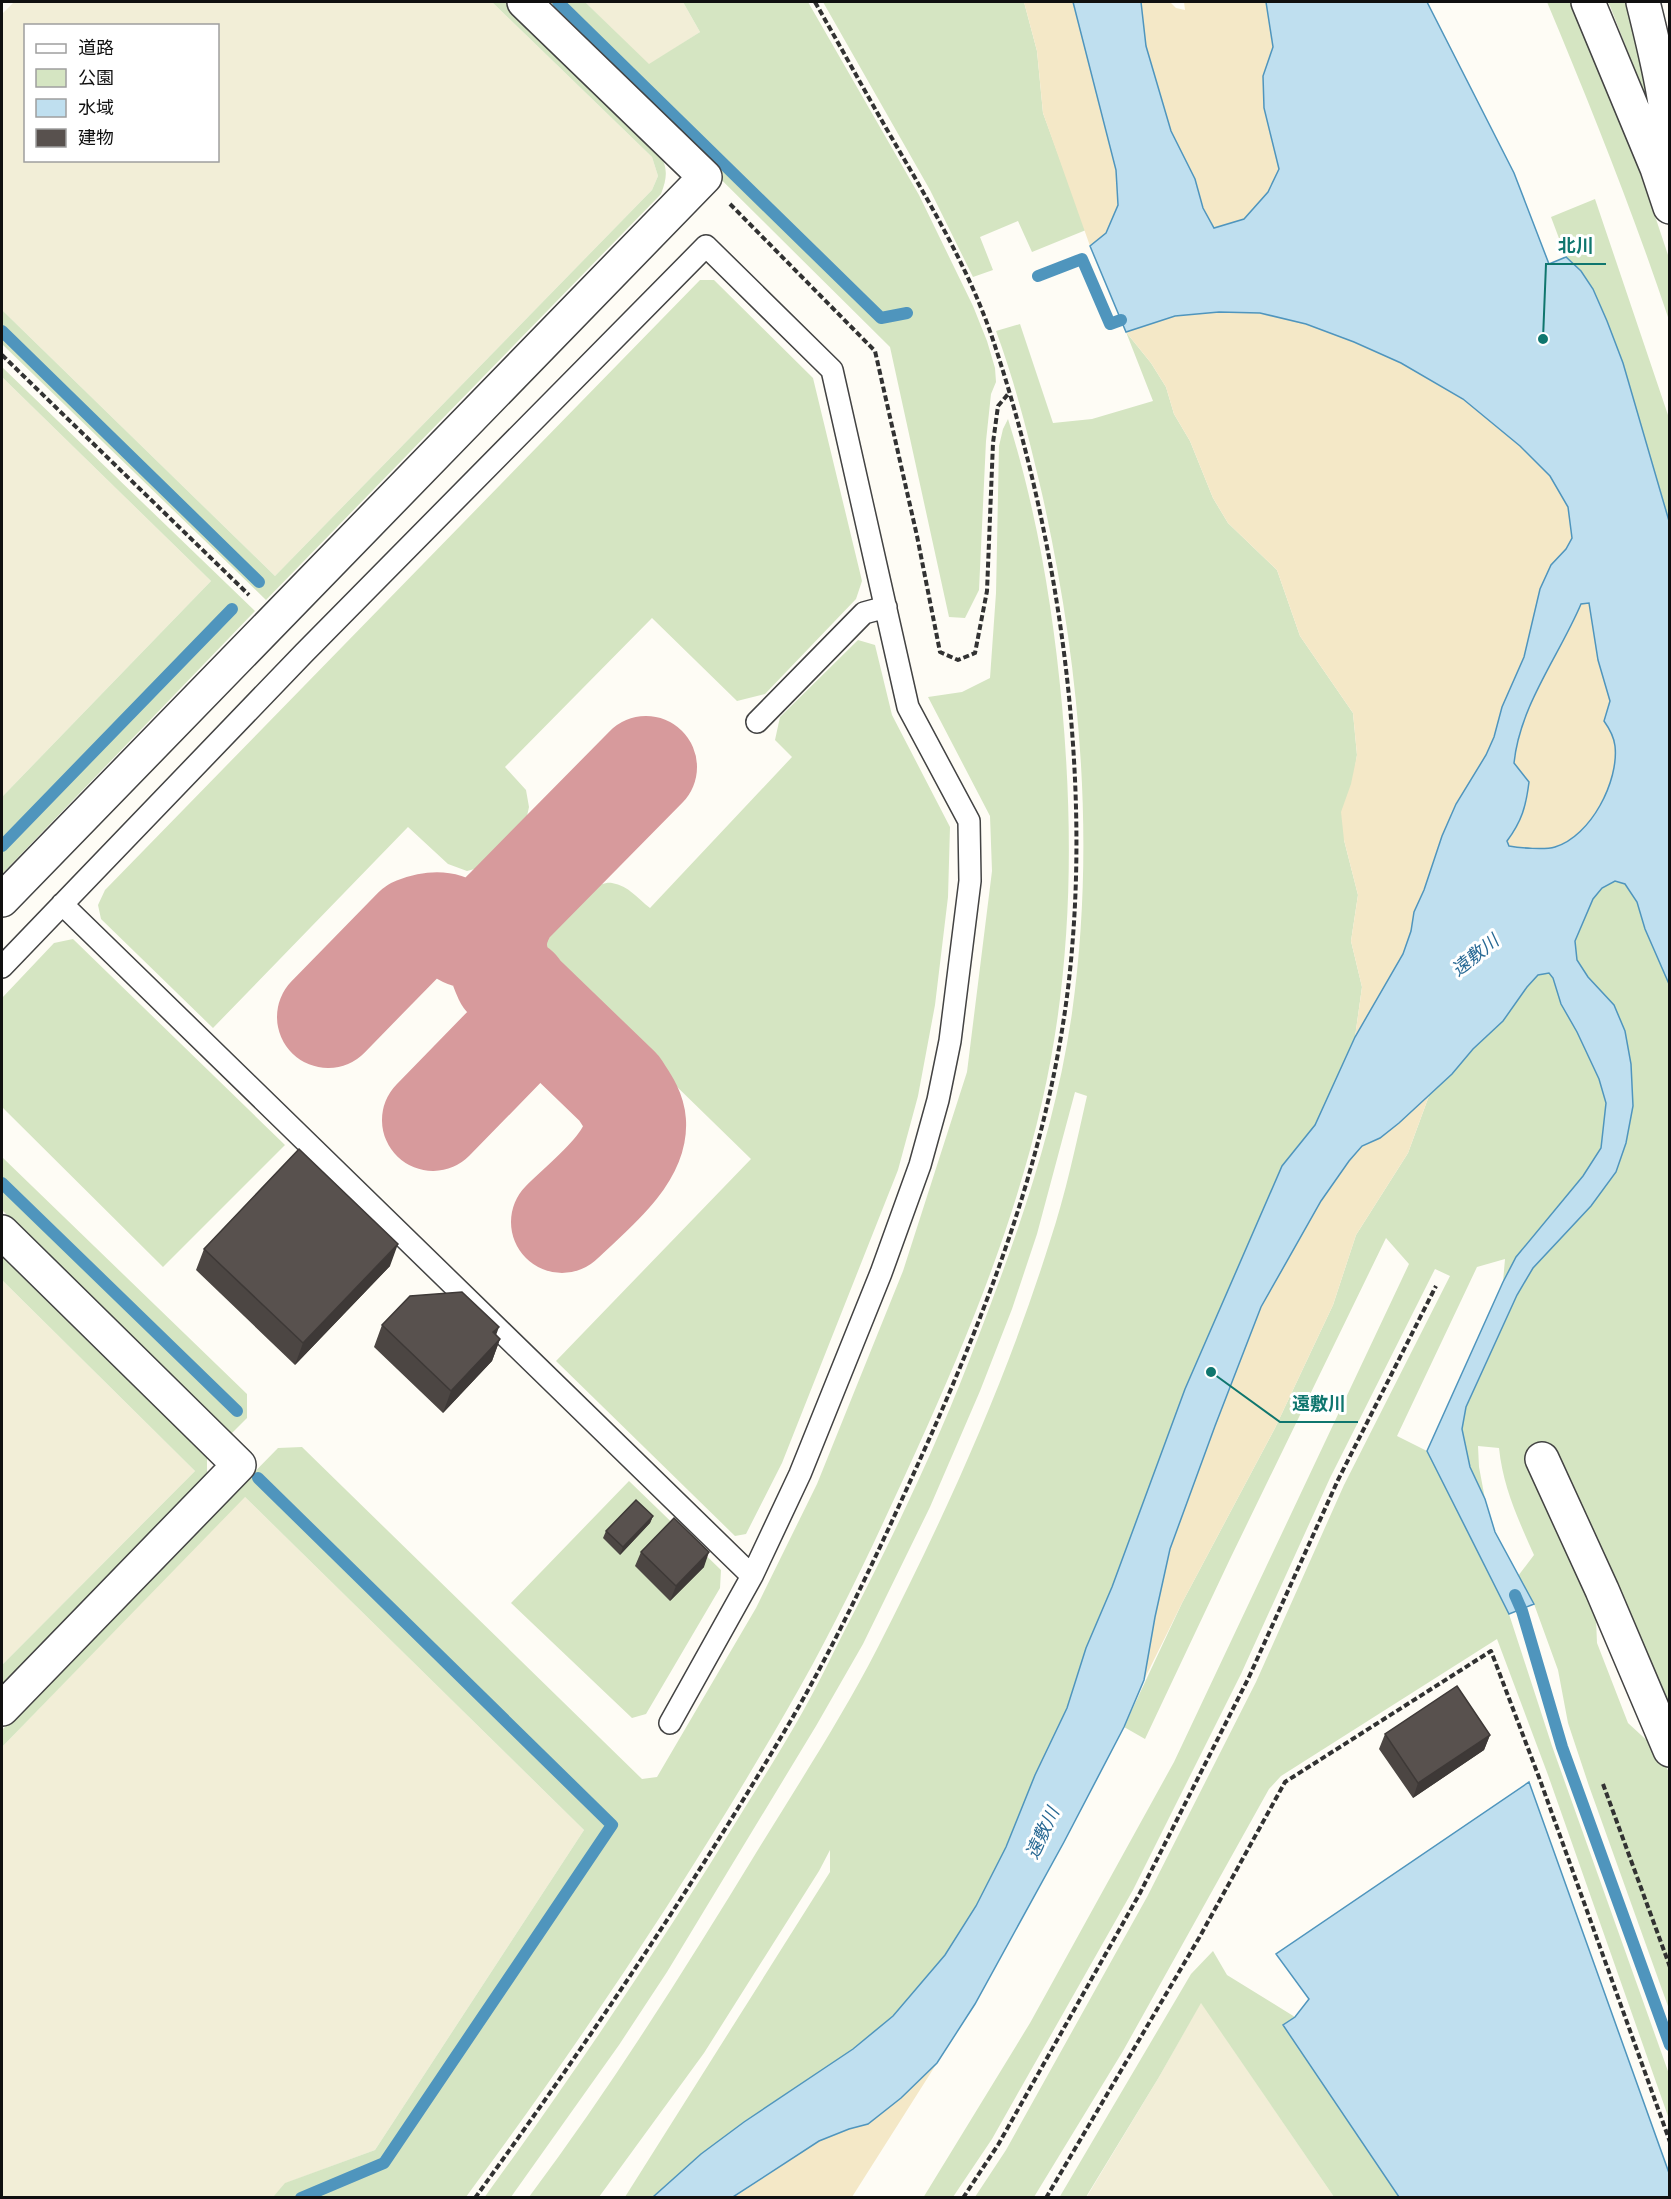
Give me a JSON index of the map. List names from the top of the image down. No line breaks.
{"water":["遠敷川"],"places":["北川","遠敷川"],"legend":["道路","公園","水域","建物"]}
